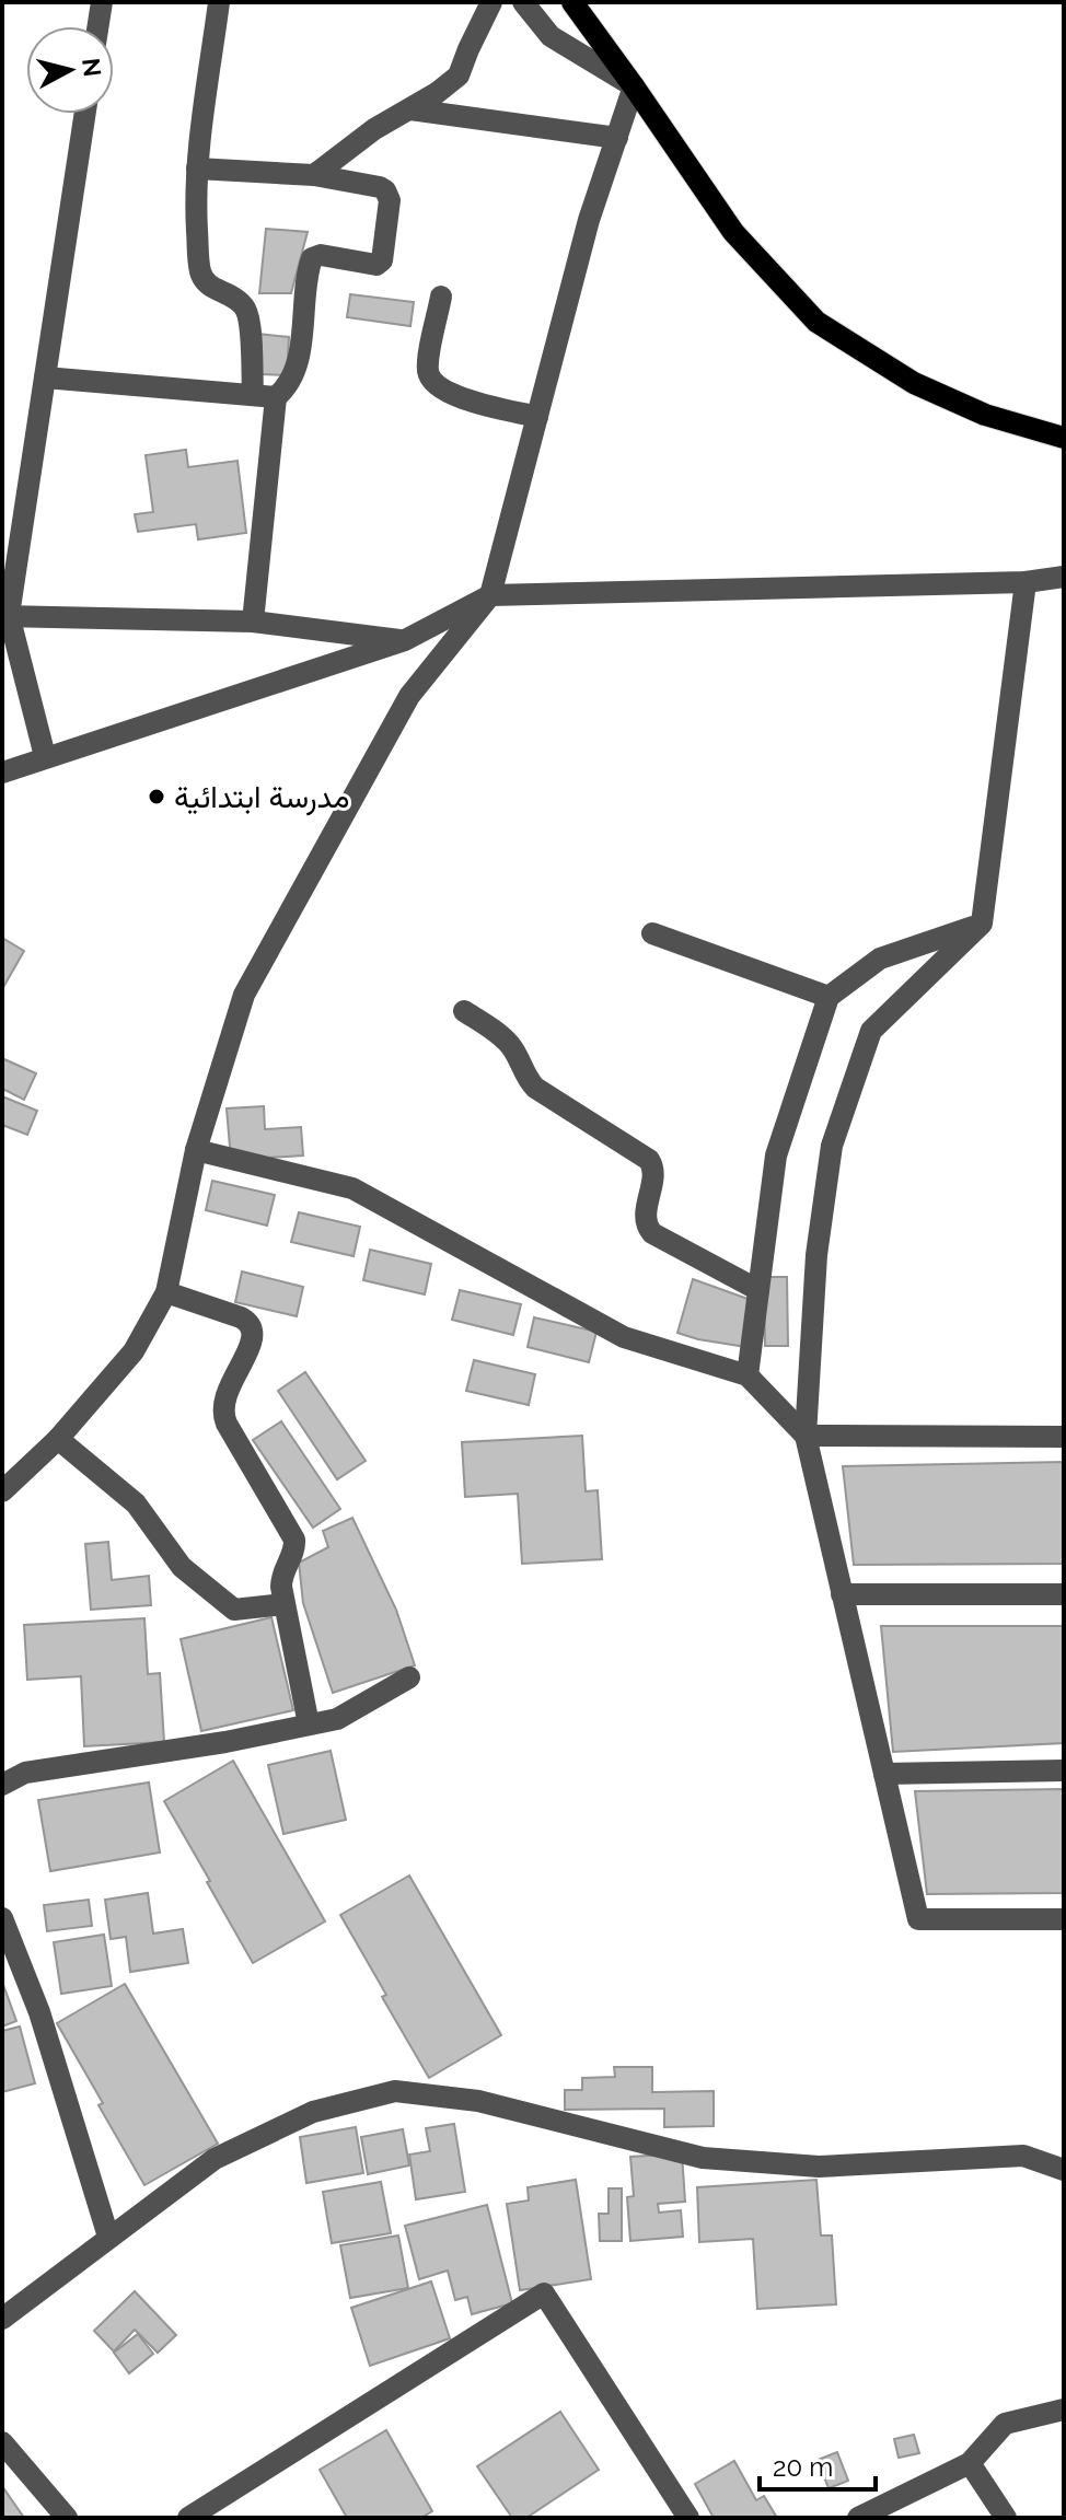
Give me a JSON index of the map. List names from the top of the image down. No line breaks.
{"places":["مدرسة ابتدائية"],"scale_bar":"20 m","north":"right"}
